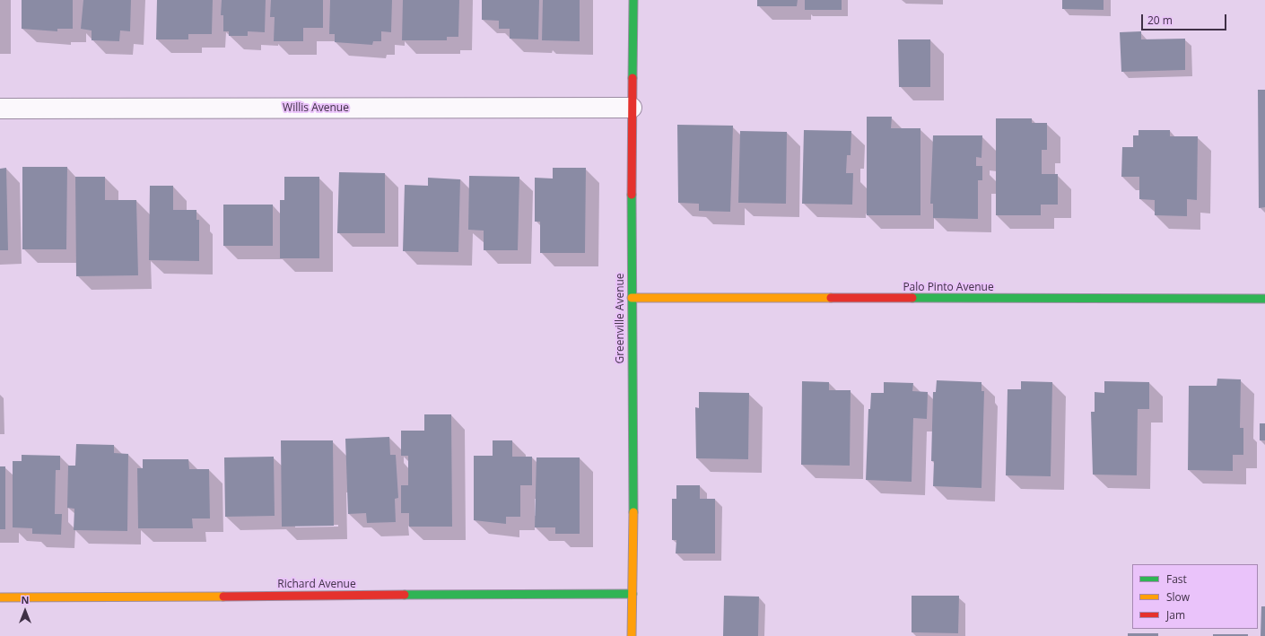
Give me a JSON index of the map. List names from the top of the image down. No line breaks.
{"streets":{"street":["Willis Avenue","Palo Pinto Avenue","Greenville Avenue","Richard Avenue"]},"crossings":[["Willis Avenue","Greenville Avenue"],["Palo Pinto Avenue","Greenville Avenue"],["Greenville Avenue","Richard Avenue"]],"legend":["Fast","Slow","Jam"],"scale_bar":"20 m","north":"top"}
